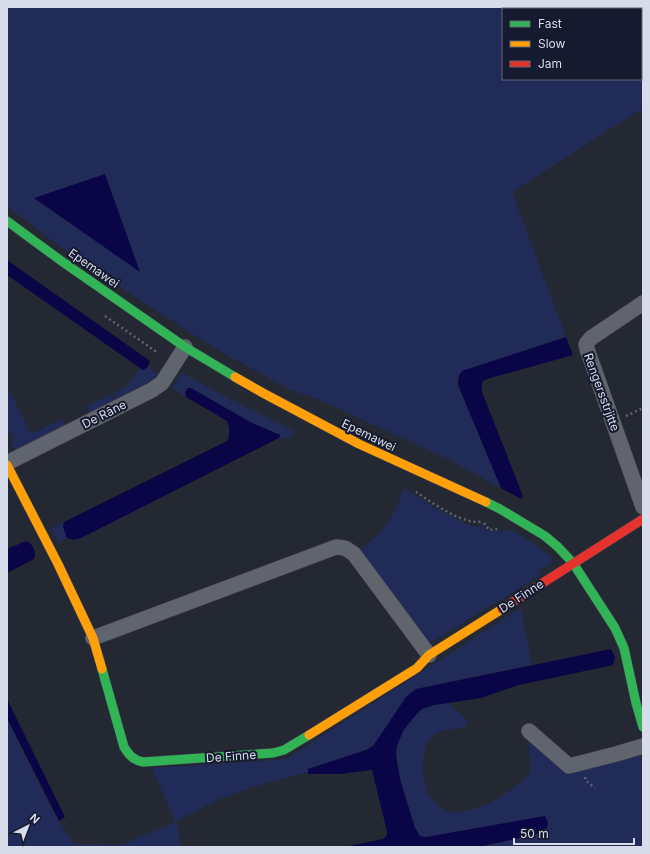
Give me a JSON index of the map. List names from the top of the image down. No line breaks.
{"streets":{"street":["Epemawei","Rengersstrjitte","De Râne","De Finne"]},"crossings":[["Epemawei","De Râne"],["Epemawei","De Finne"],["De Râne","De Finne"]],"legend":["Fast","Slow","Jam"],"scale_bar":"50 m","north":"top right"}
